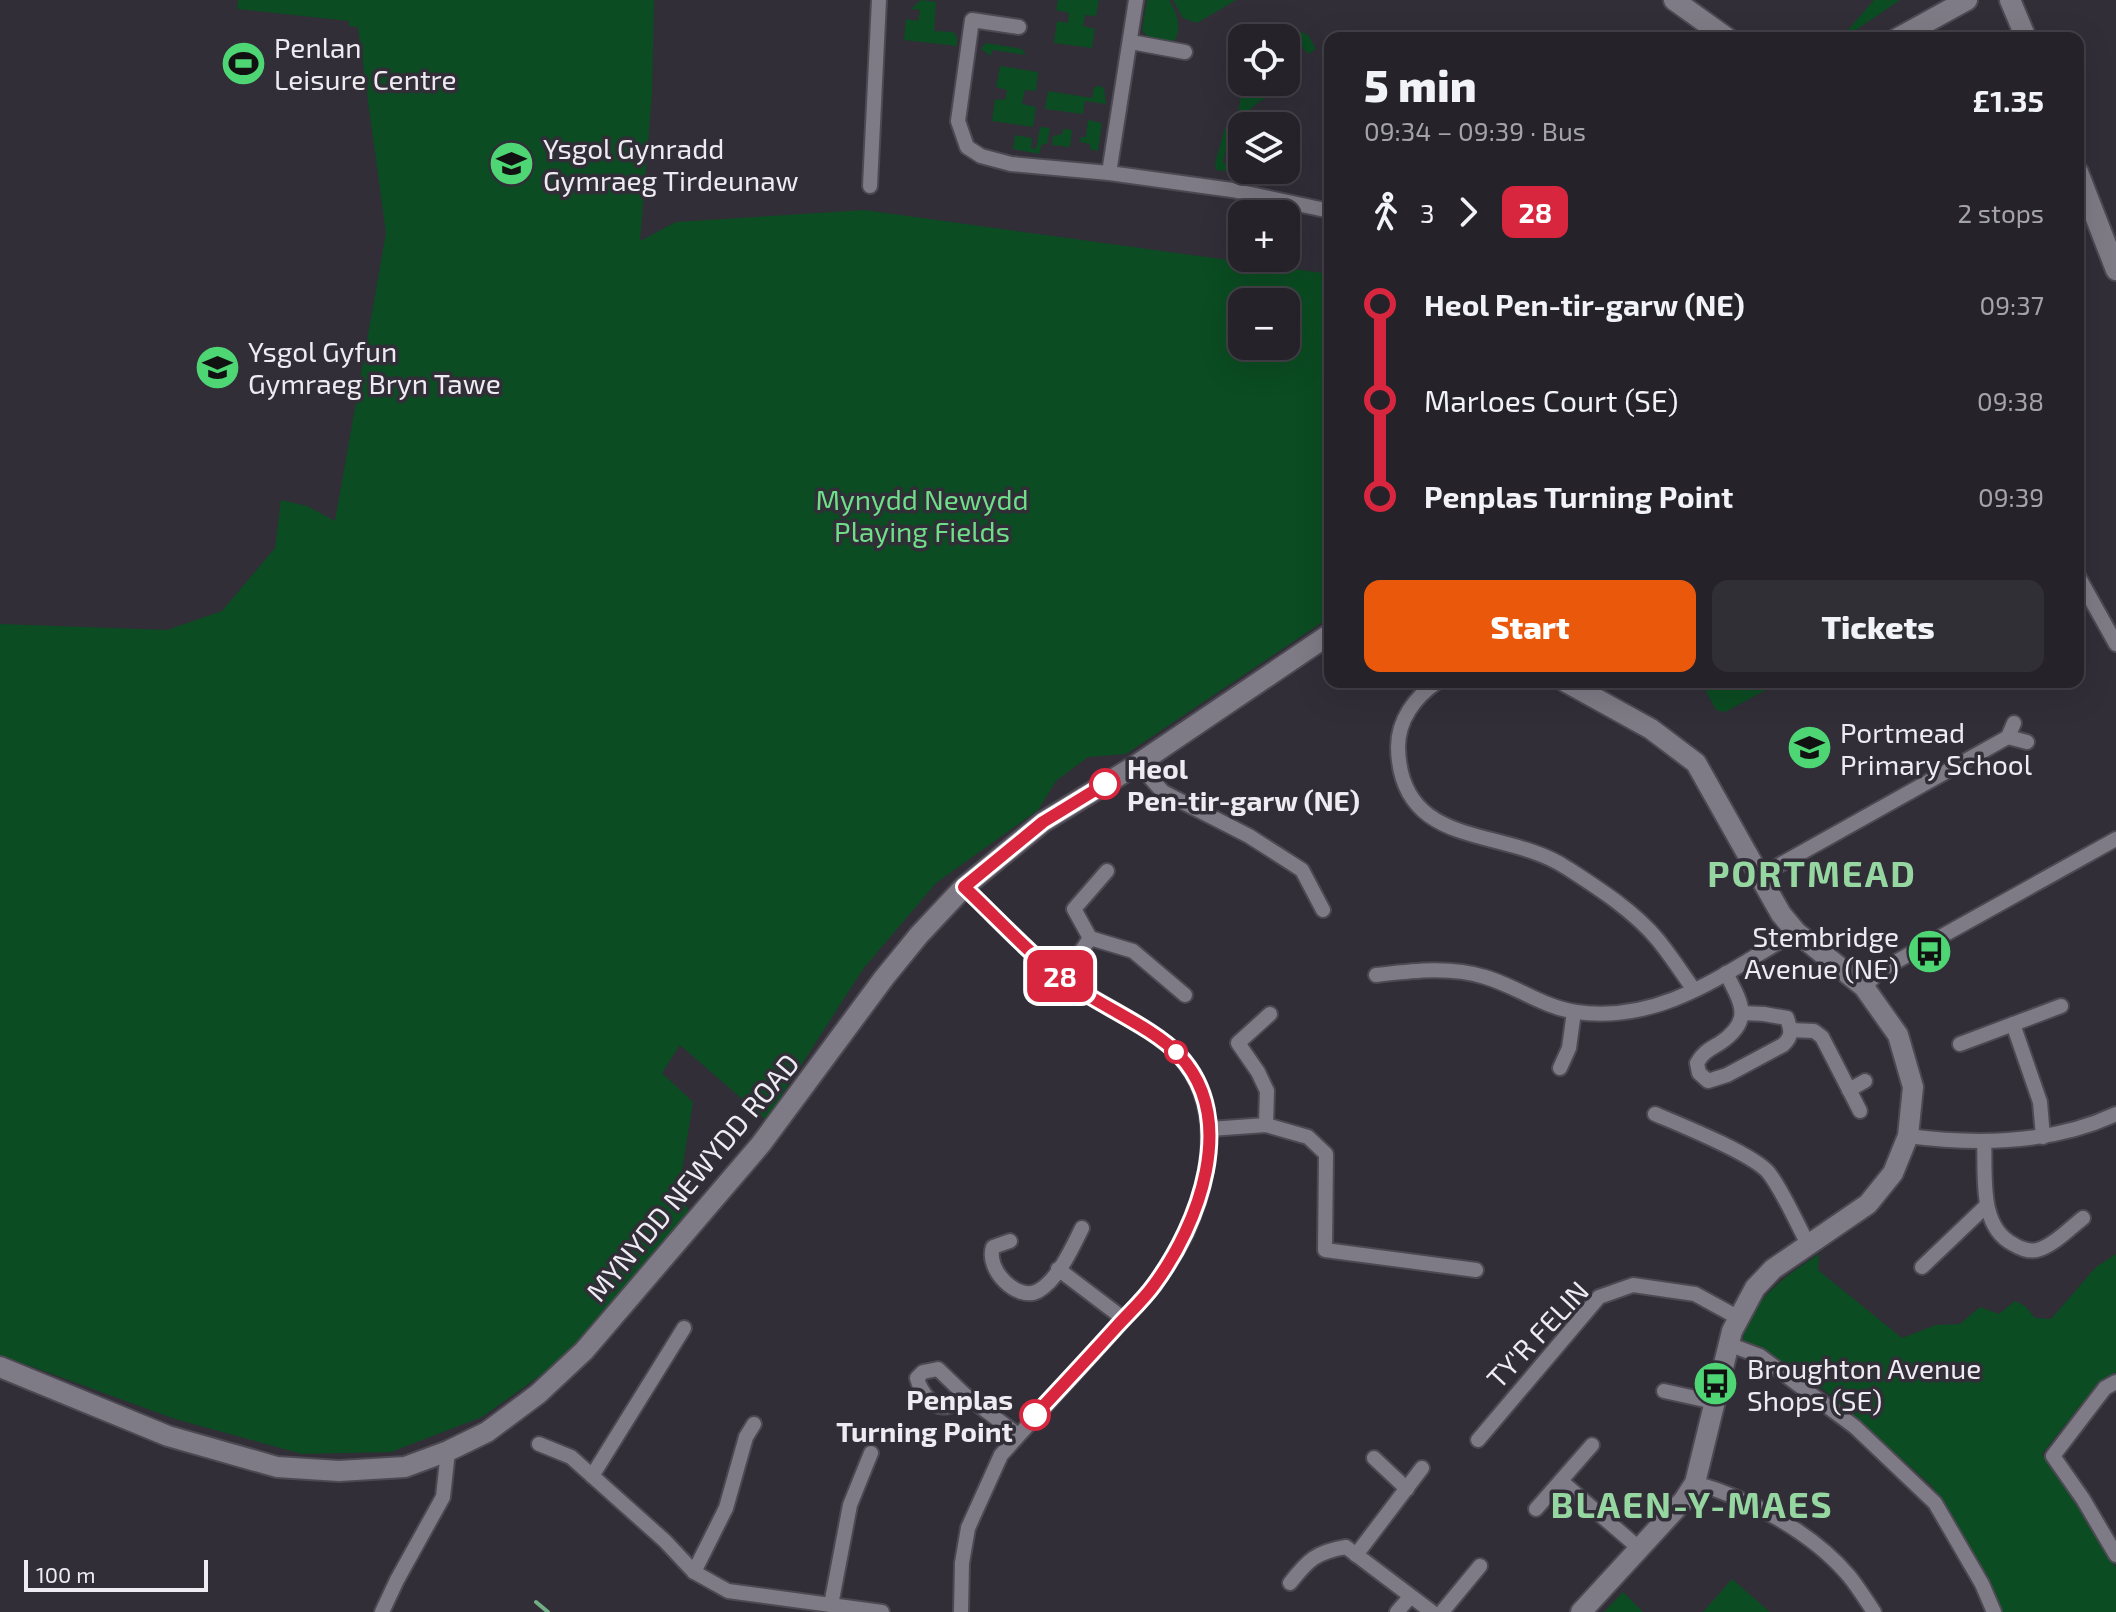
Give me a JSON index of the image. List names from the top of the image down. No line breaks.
{"streets":{"street":["MYNYDD NEWYDD ROAD","TY'R FELIN"]},"districts":["PORTMEAD","BLAEN-Y-MAES"],"parks":["Mynydd Newydd Playing Fields"],"places":{"sports":["Penlan Leisure Centre"],"school or university":["Ysgol Gynradd Gymraeg Tirdeunaw","Ysgol Gyfun Gymraeg Bryn Tawe","Portmead Primary School"],"other":["Heol Pen-tir-garw (NE)","Penplas Turning Point"],"bus stop":["Stembridge Avenue (NE)","Broughton Avenue Shops (SE)"]},"lines":["bus line 28"],"scale_bar":"100 m","page":{"on_map":"28","map_buttons":["+","−"],"heading":["5 min","09:34 – 09:39 · Bus","£1.35"],"legs":["3","28","2 stops"],"list":[{"name":"Heol Pen-tir-garw (NE)","value":"09:37"},{"name":"Marloes Court (SE)","value":"09:38"},{"name":"Penplas Turning Point","value":"09:39"}],"buttons":["Start","Tickets"],"scale":"100 m"}}
